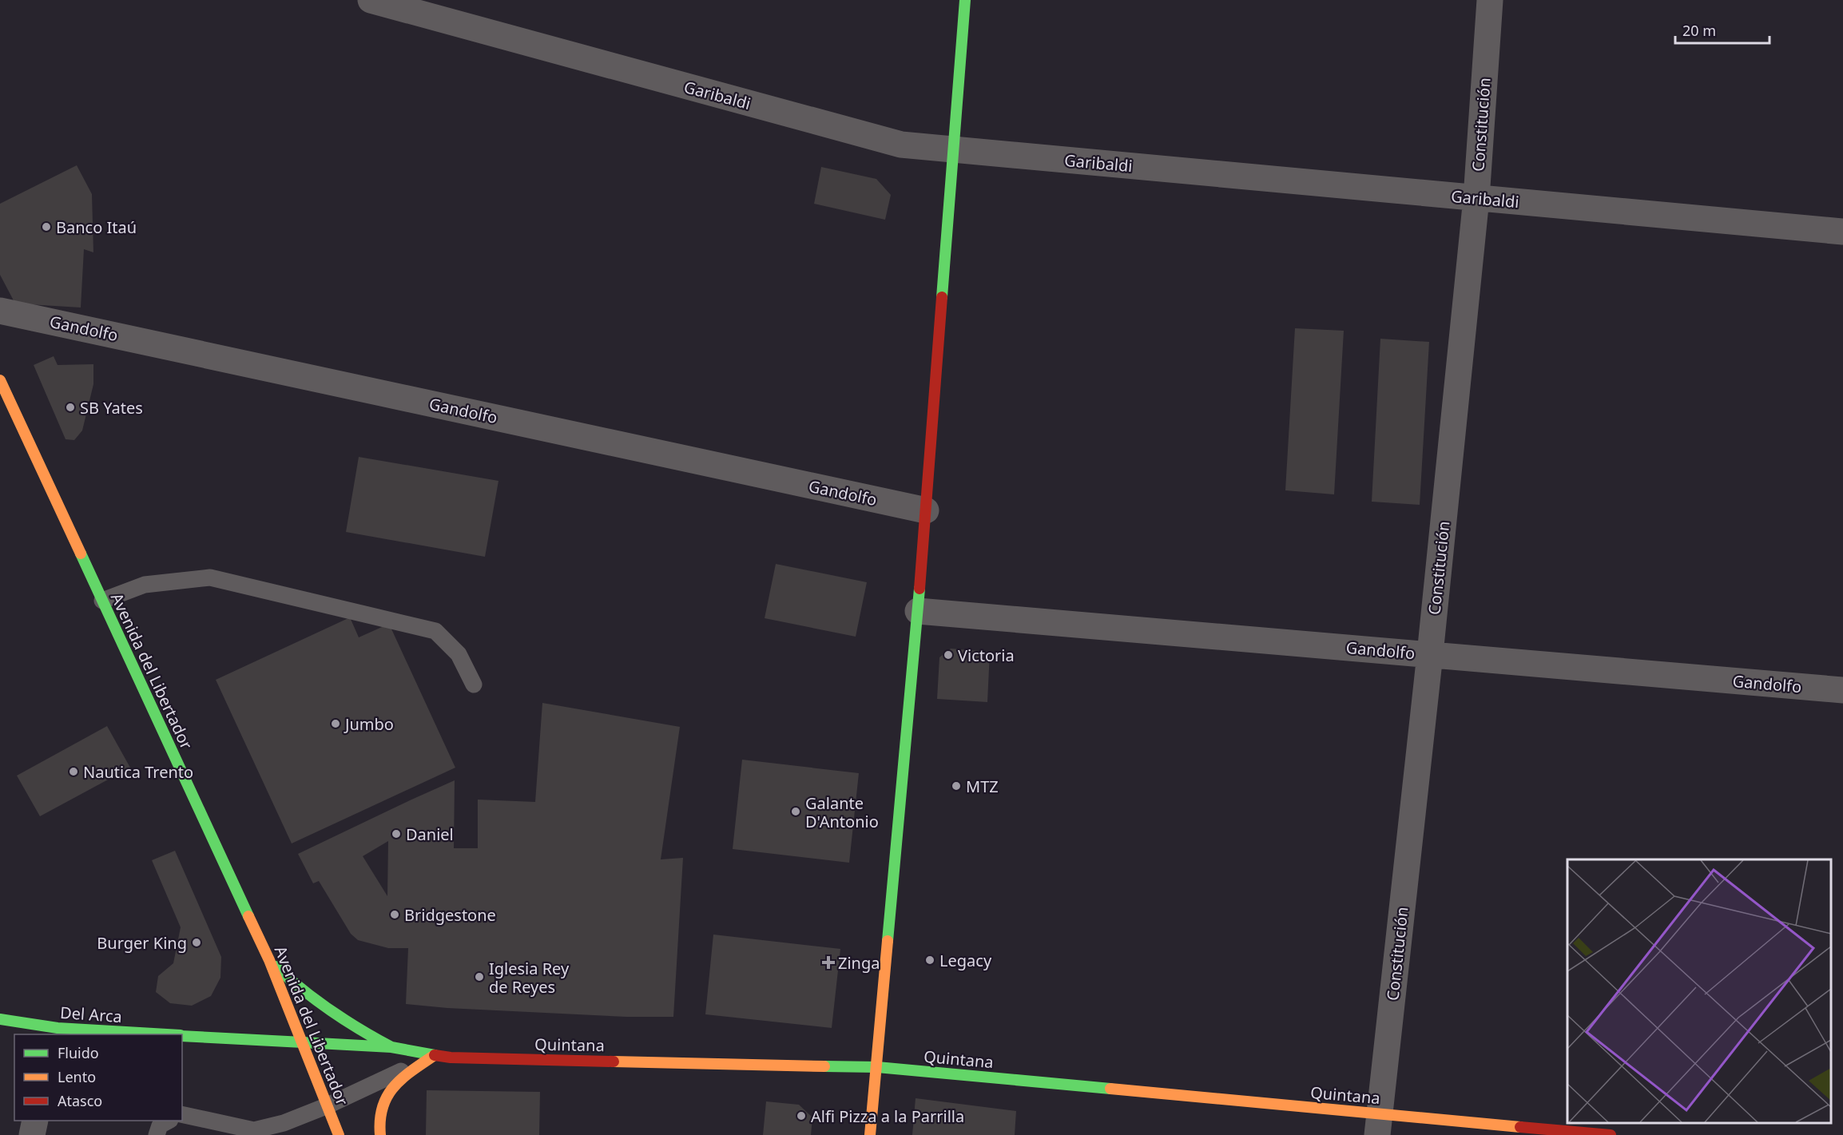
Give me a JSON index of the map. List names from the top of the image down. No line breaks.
{"streets":{"main road":["Avenida del Libertador","Del Arca","Quintana"],"street":["Garibaldi","Constitución","Gandolfo"]},"crossings":[["Garibaldi","Constitución"],["Constitución","Gandolfo"],["Constitución","Quintana"],["Avenida del Libertador","Del Arca"],["Avenida del Libertador","Quintana"],["Del Arca","Quintana"]],"places":{"other":["Banco Itaú","SB Yates","Victoria","Jumbo","Nautica Trento","MTZ","Galante D'Antonio","Daniel","Bridgestone","Burger King","Legacy","Iglesia Rey de Reyes","Alfi Pizza a la Parrilla"],"health":["Zinga"]},"legend":["Fluido","Lento","Atasco"],"scale_bar":"20 m"}
